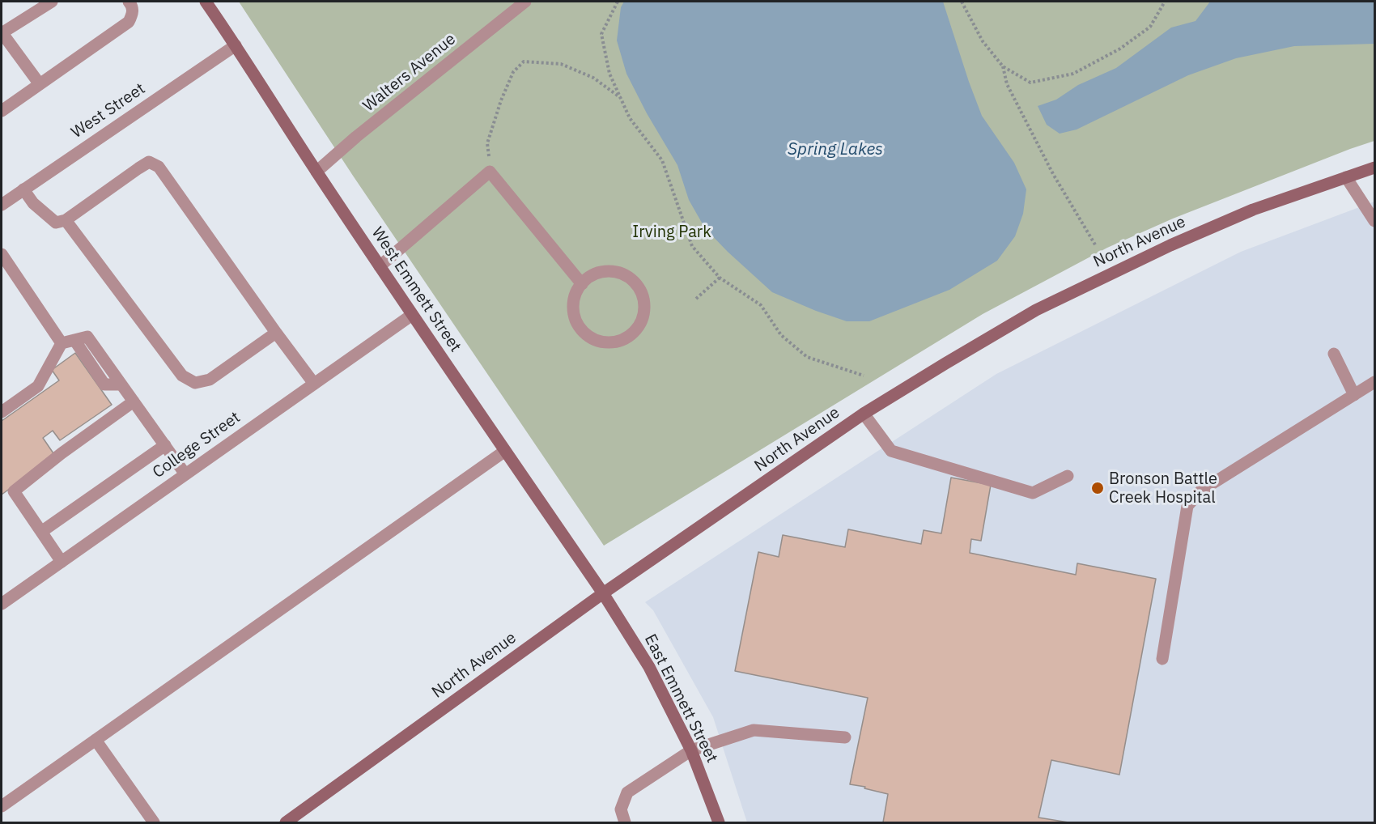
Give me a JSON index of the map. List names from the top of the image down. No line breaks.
{"streets":{"street":["Walters Avenue","West Street","North Avenue","West Emmett Street","College Street","East Emmett Street"]},"crossings":[["Walters Avenue","West Emmett Street"],["West Street","West Emmett Street"],["North Avenue","West Emmett Street"],["North Avenue","East Emmett Street"],["West Emmett Street","College Street"],["West Emmett Street","East Emmett Street"]],"water":["Spring Lakes"],"parks":["Irving Park"],"places":["Bronson Battle Creek Hospital"]}
